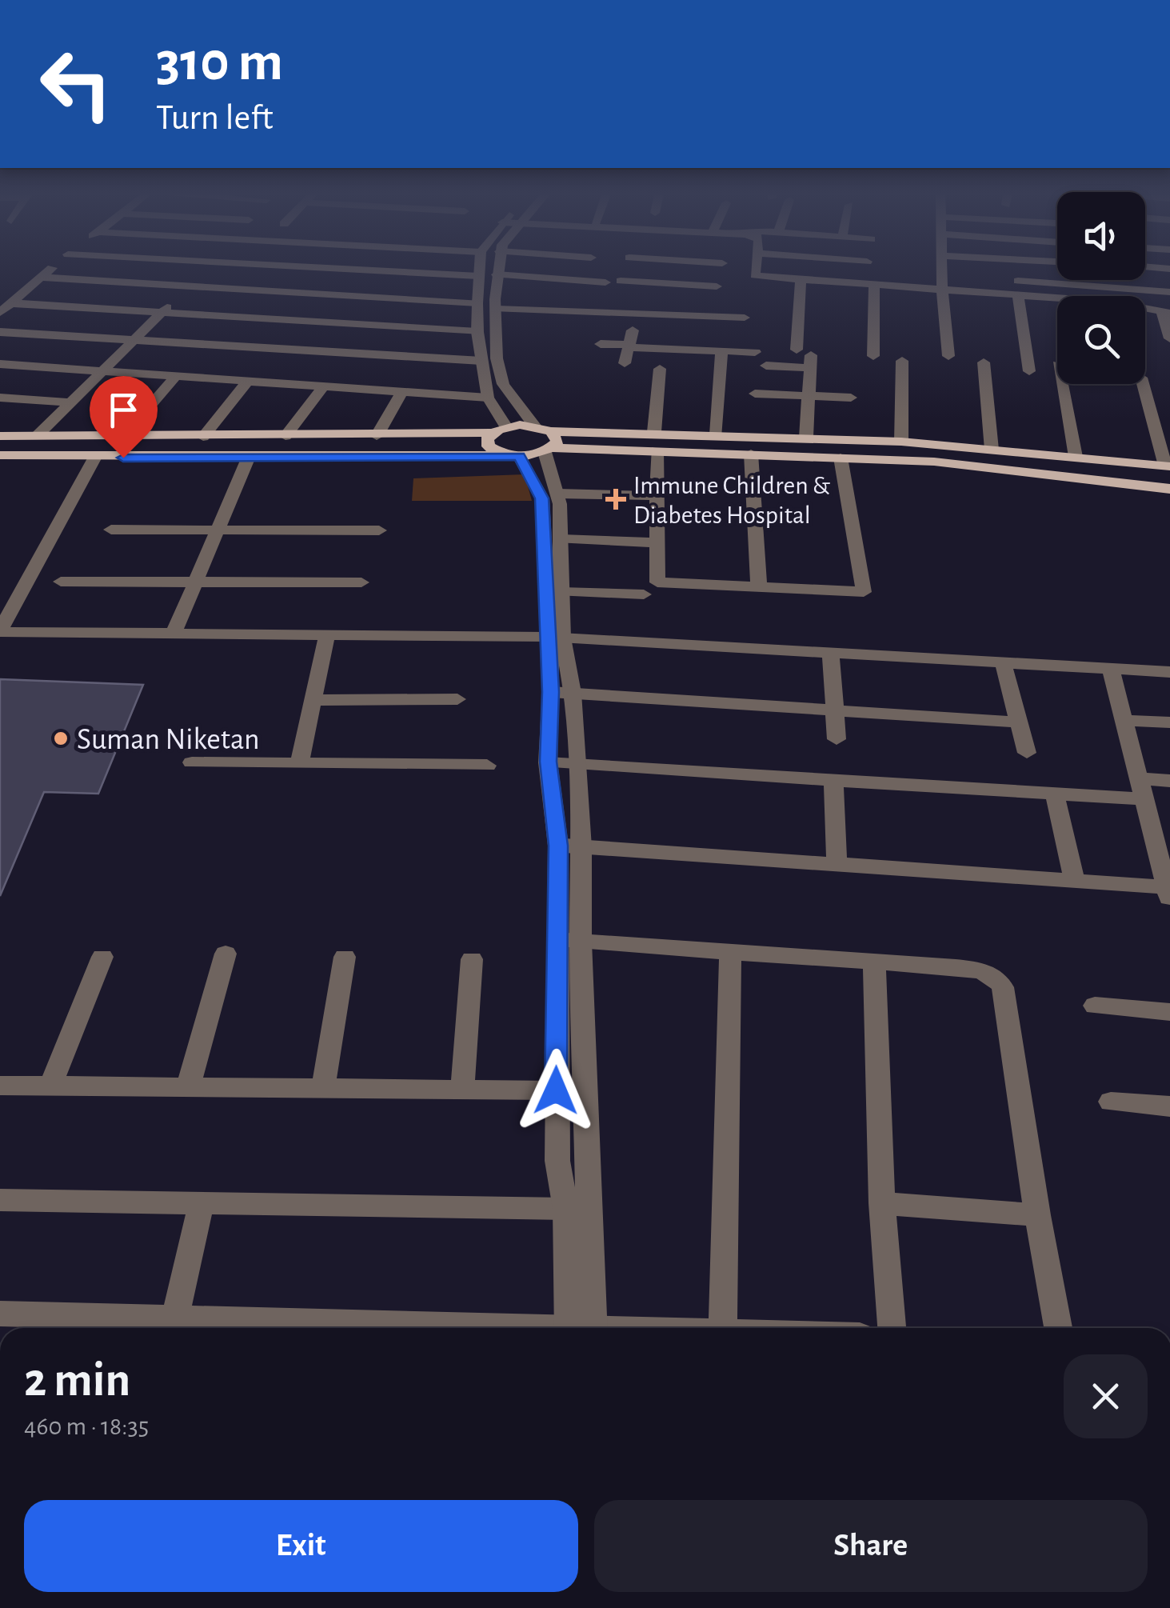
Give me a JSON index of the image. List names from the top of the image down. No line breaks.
{"places":{"health":["Immune Children & Diabetes Hospital"],"other":["Suman Niketan"]},"page":{"turn":["310 m","Turn left"],"heading":["2 min","460 m · 18:35"],"buttons":["Exit","Share"]}}
